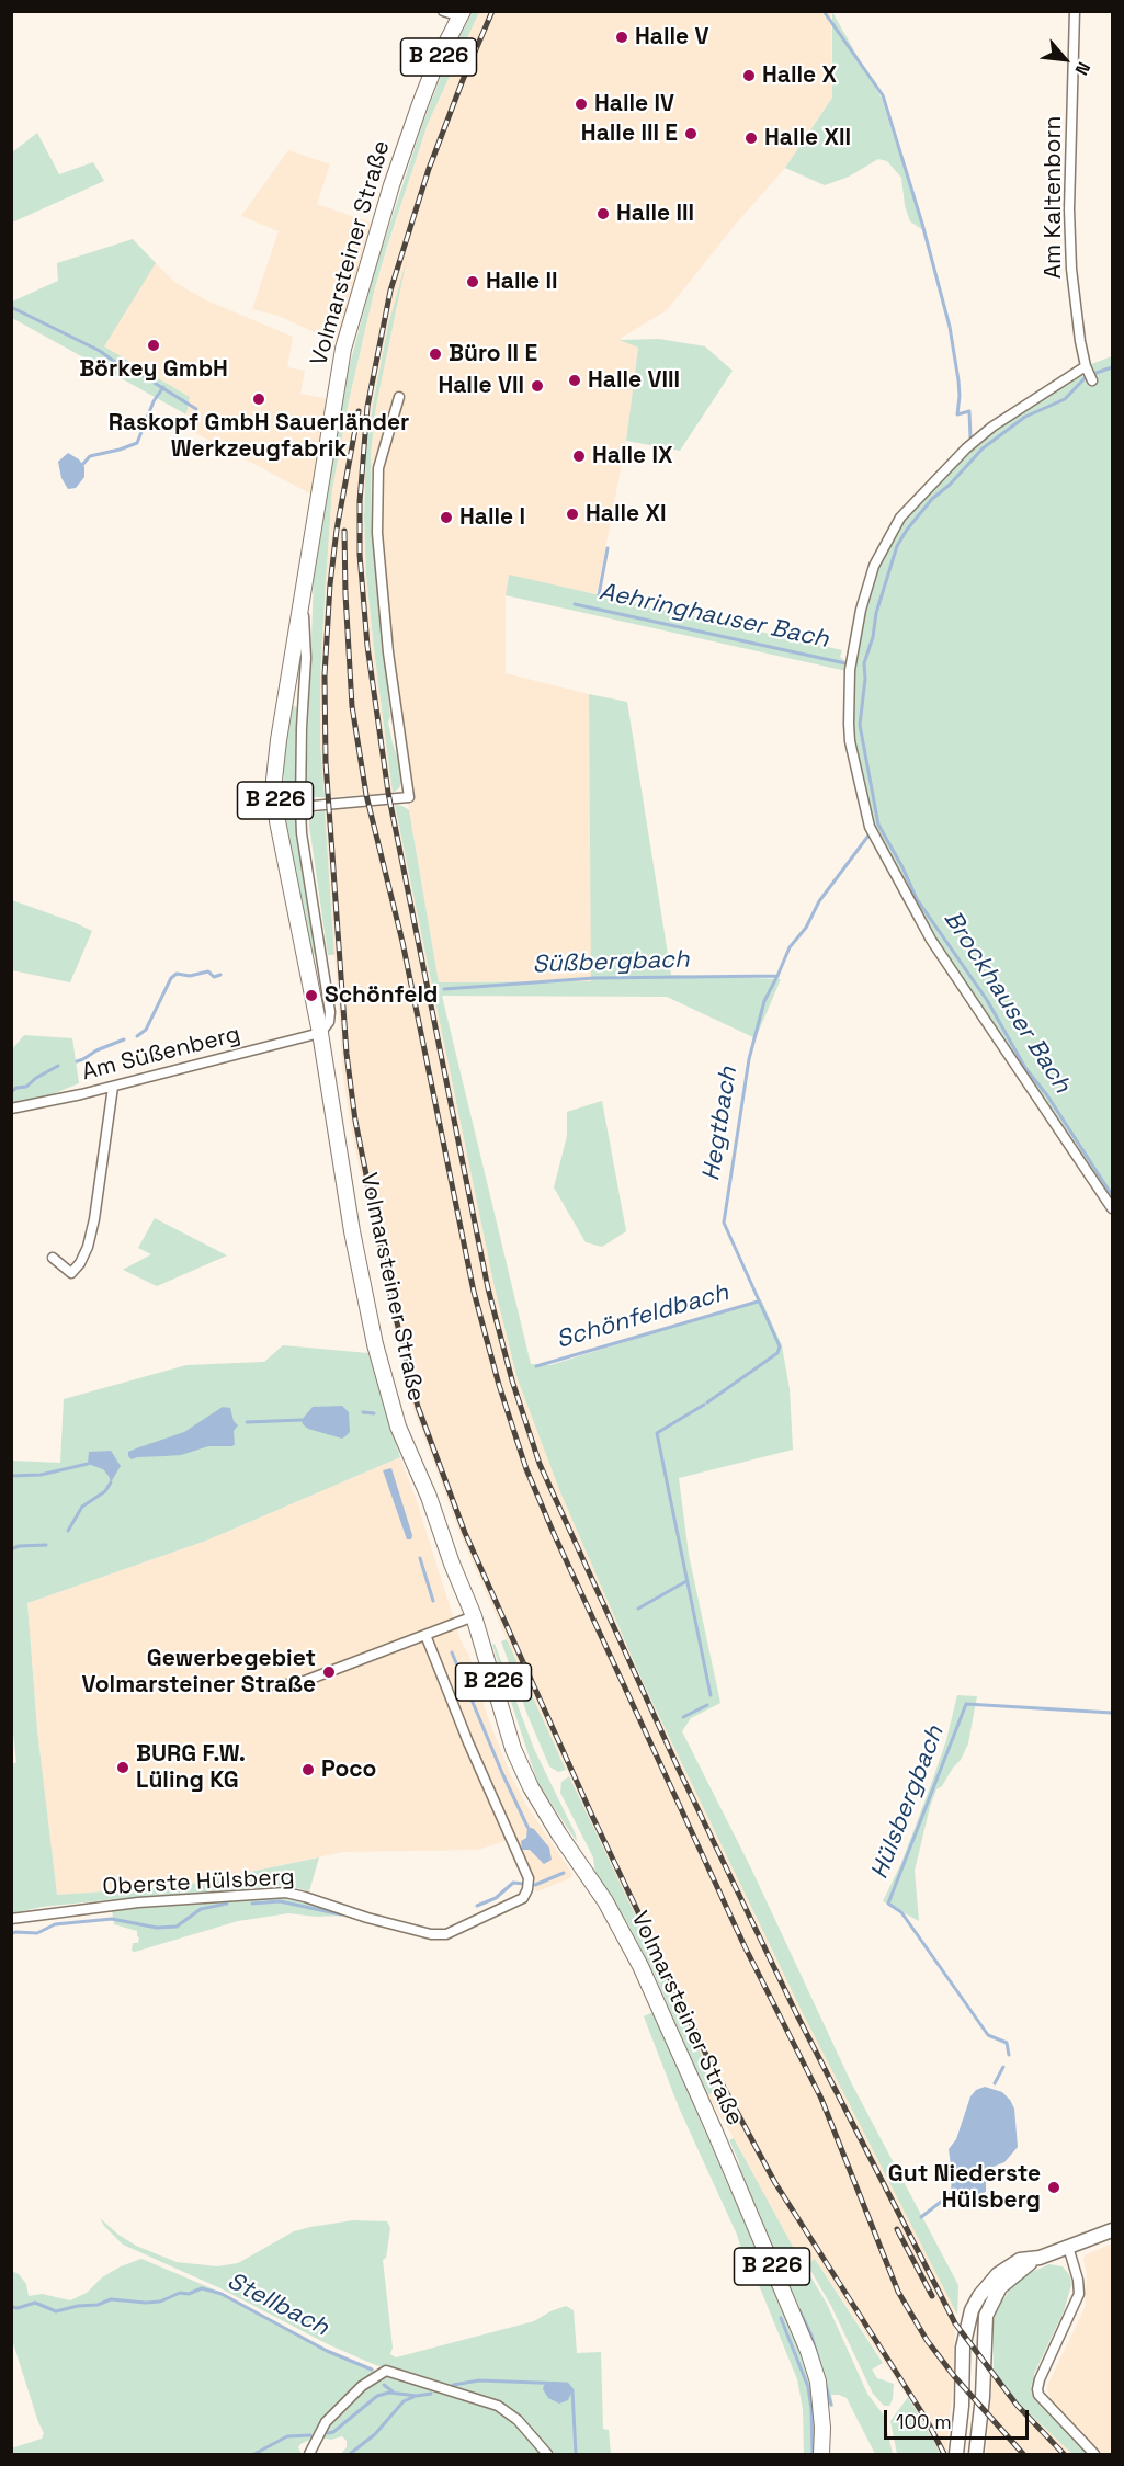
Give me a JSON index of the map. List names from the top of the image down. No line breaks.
{"streets":{"main road":["B 226","Volmarsteiner Straße"],"street":["Am Kaltenborn","Am Süßenberg","Oberste Hülsberg"]},"crossings":[["Volmarsteiner Straße","Am Süßenberg"]],"water":["Aehringhauser Bach","Süßbergbach","Brockhauser Bach","Hegtbach","Schönfeldbach","Hülsbergbach","Stellbach"],"places":["Halle V","Halle X","Halle IV","Halle III E","Halle XII","Halle III","Halle II","Börkey GmbH","Büro II E","Halle VIII","Halle VII","Raskopf GmbH Sauerländer Werkzeugfabrik","Halle IX","Halle XI","Halle I","Schönfeld","Gewerbegebiet Volmarsteiner Straße","BURG F.W. Lüling KG","Poco","Gut Niederste Hülsberg"],"scale_bar":"100 m","north":"bottom right"}
